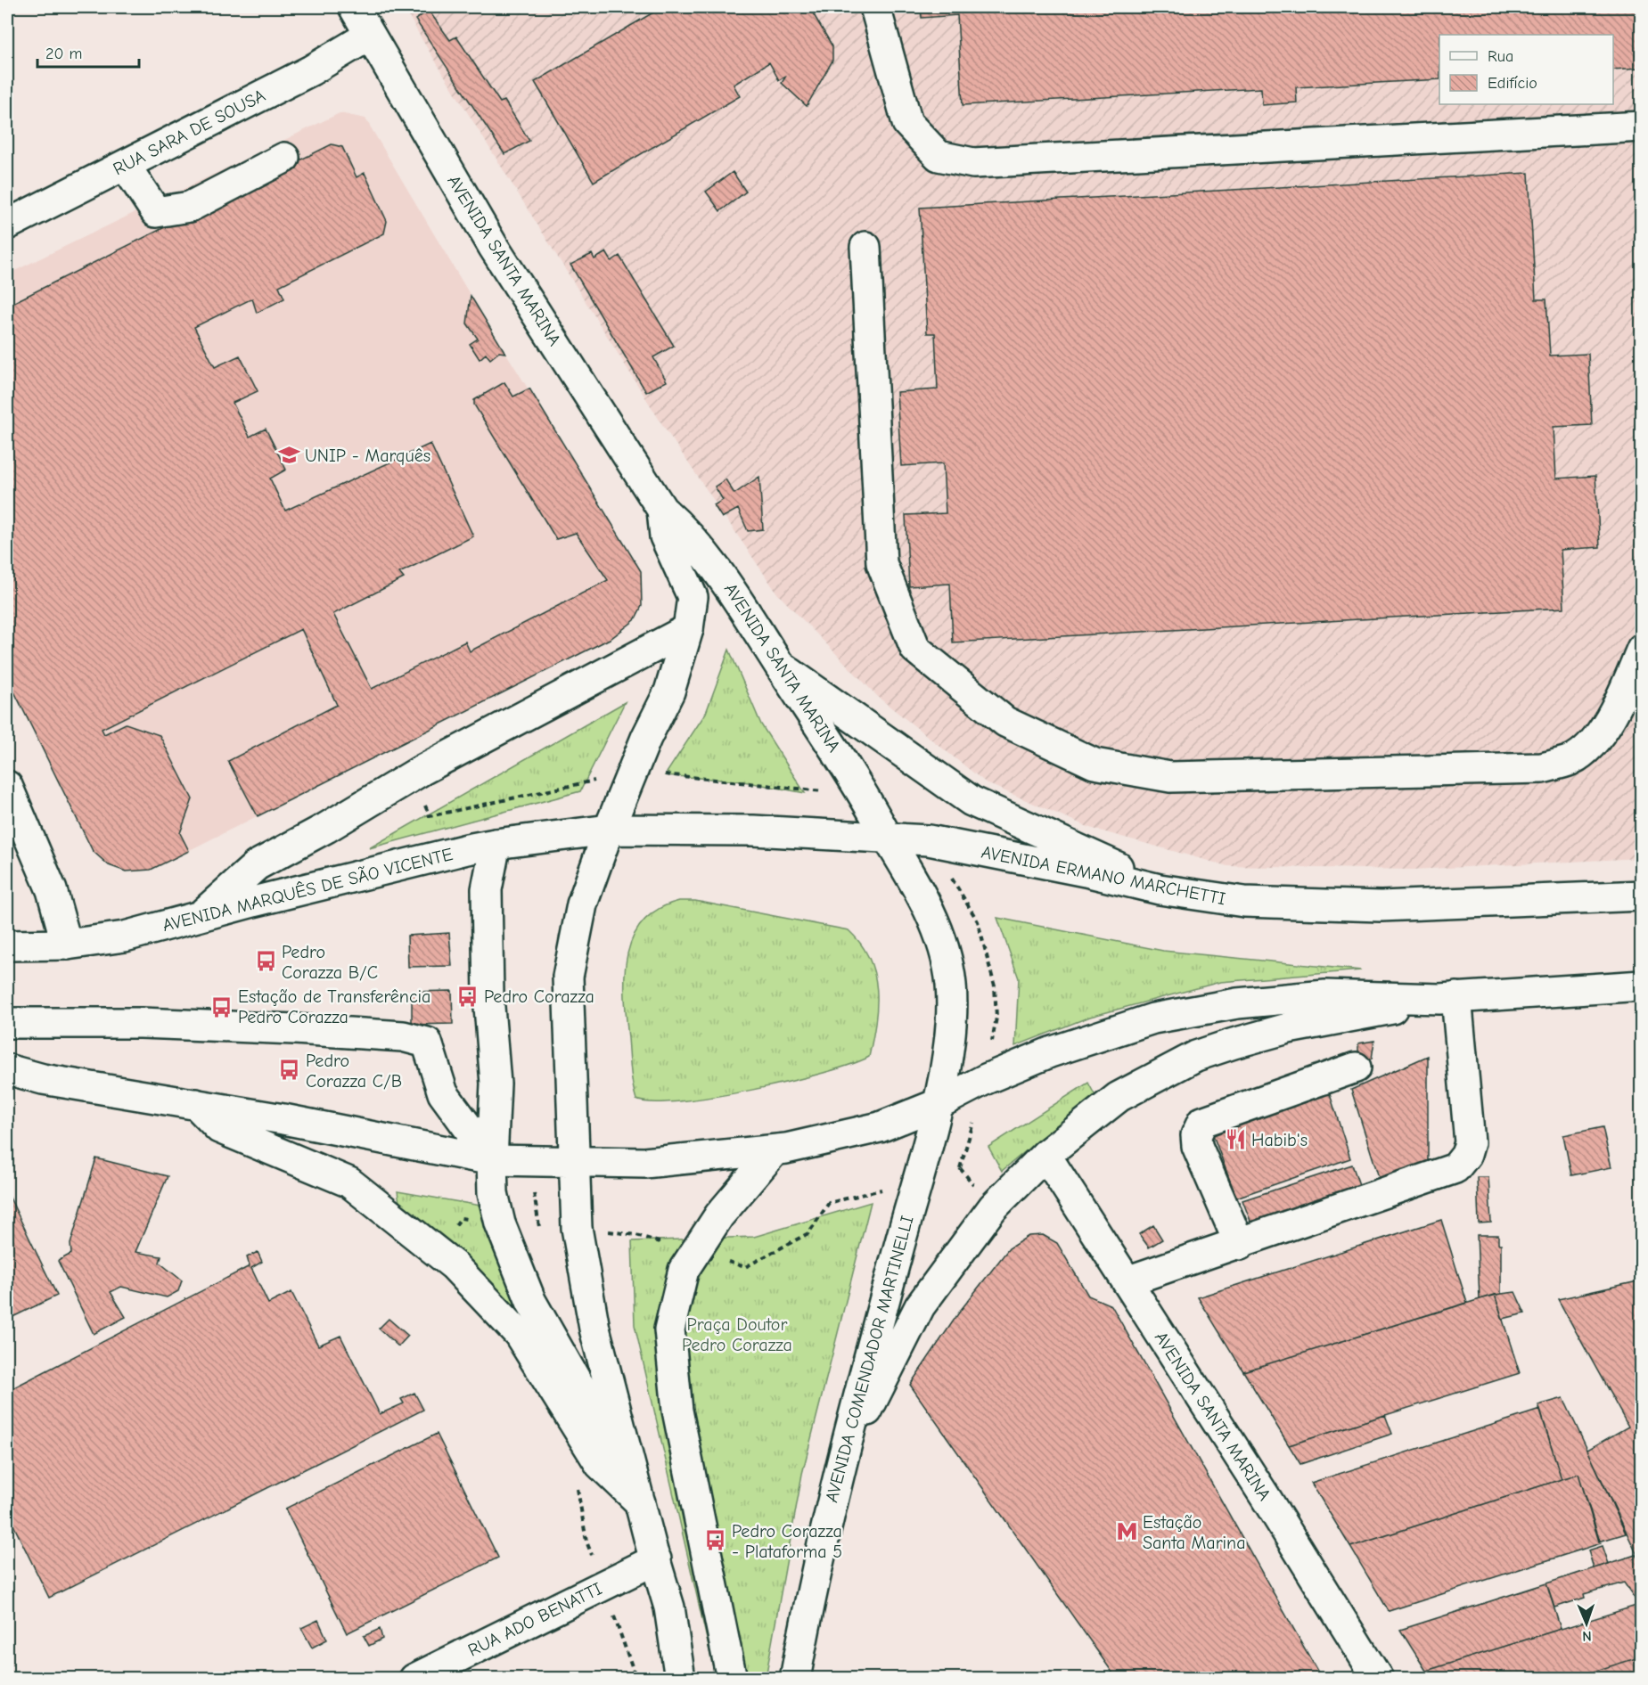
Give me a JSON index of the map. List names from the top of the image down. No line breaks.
{"streets":{"main road":["RUA SARA DE SOUSA","AVENIDA SANTA MARINA","AVENIDA ERMANO MARCHETTI","AVENIDA MARQUÊS DE SÃO VICENTE","AVENIDA COMENDADOR MARTINELLI","RUA ADO BENATTI"]},"crossings":[["RUA SARA DE SOUSA","AVENIDA SANTA MARINA"],["AVENIDA SANTA MARINA","AVENIDA ERMANO MARCHETTI"],["AVENIDA SANTA MARINA","AVENIDA MARQUÊS DE SÃO VICENTE"]],"parks":["Praça Doutor Pedro Corazza"],"places":{"school or university":["UNIP - Marquês"],"bus stop":["Pedro Corazza B/C","Pedro Corazza","Estação de Transferência Pedro Corazza","Pedro Corazza C/B","Pedro Corazza - Plataforma 5"],"restaurant":["Habib's"],"metro station":["Estação Santa Marina"]},"legend":["Rua","Edifício"],"scale_bar":"20 m","north":"bottom"}
